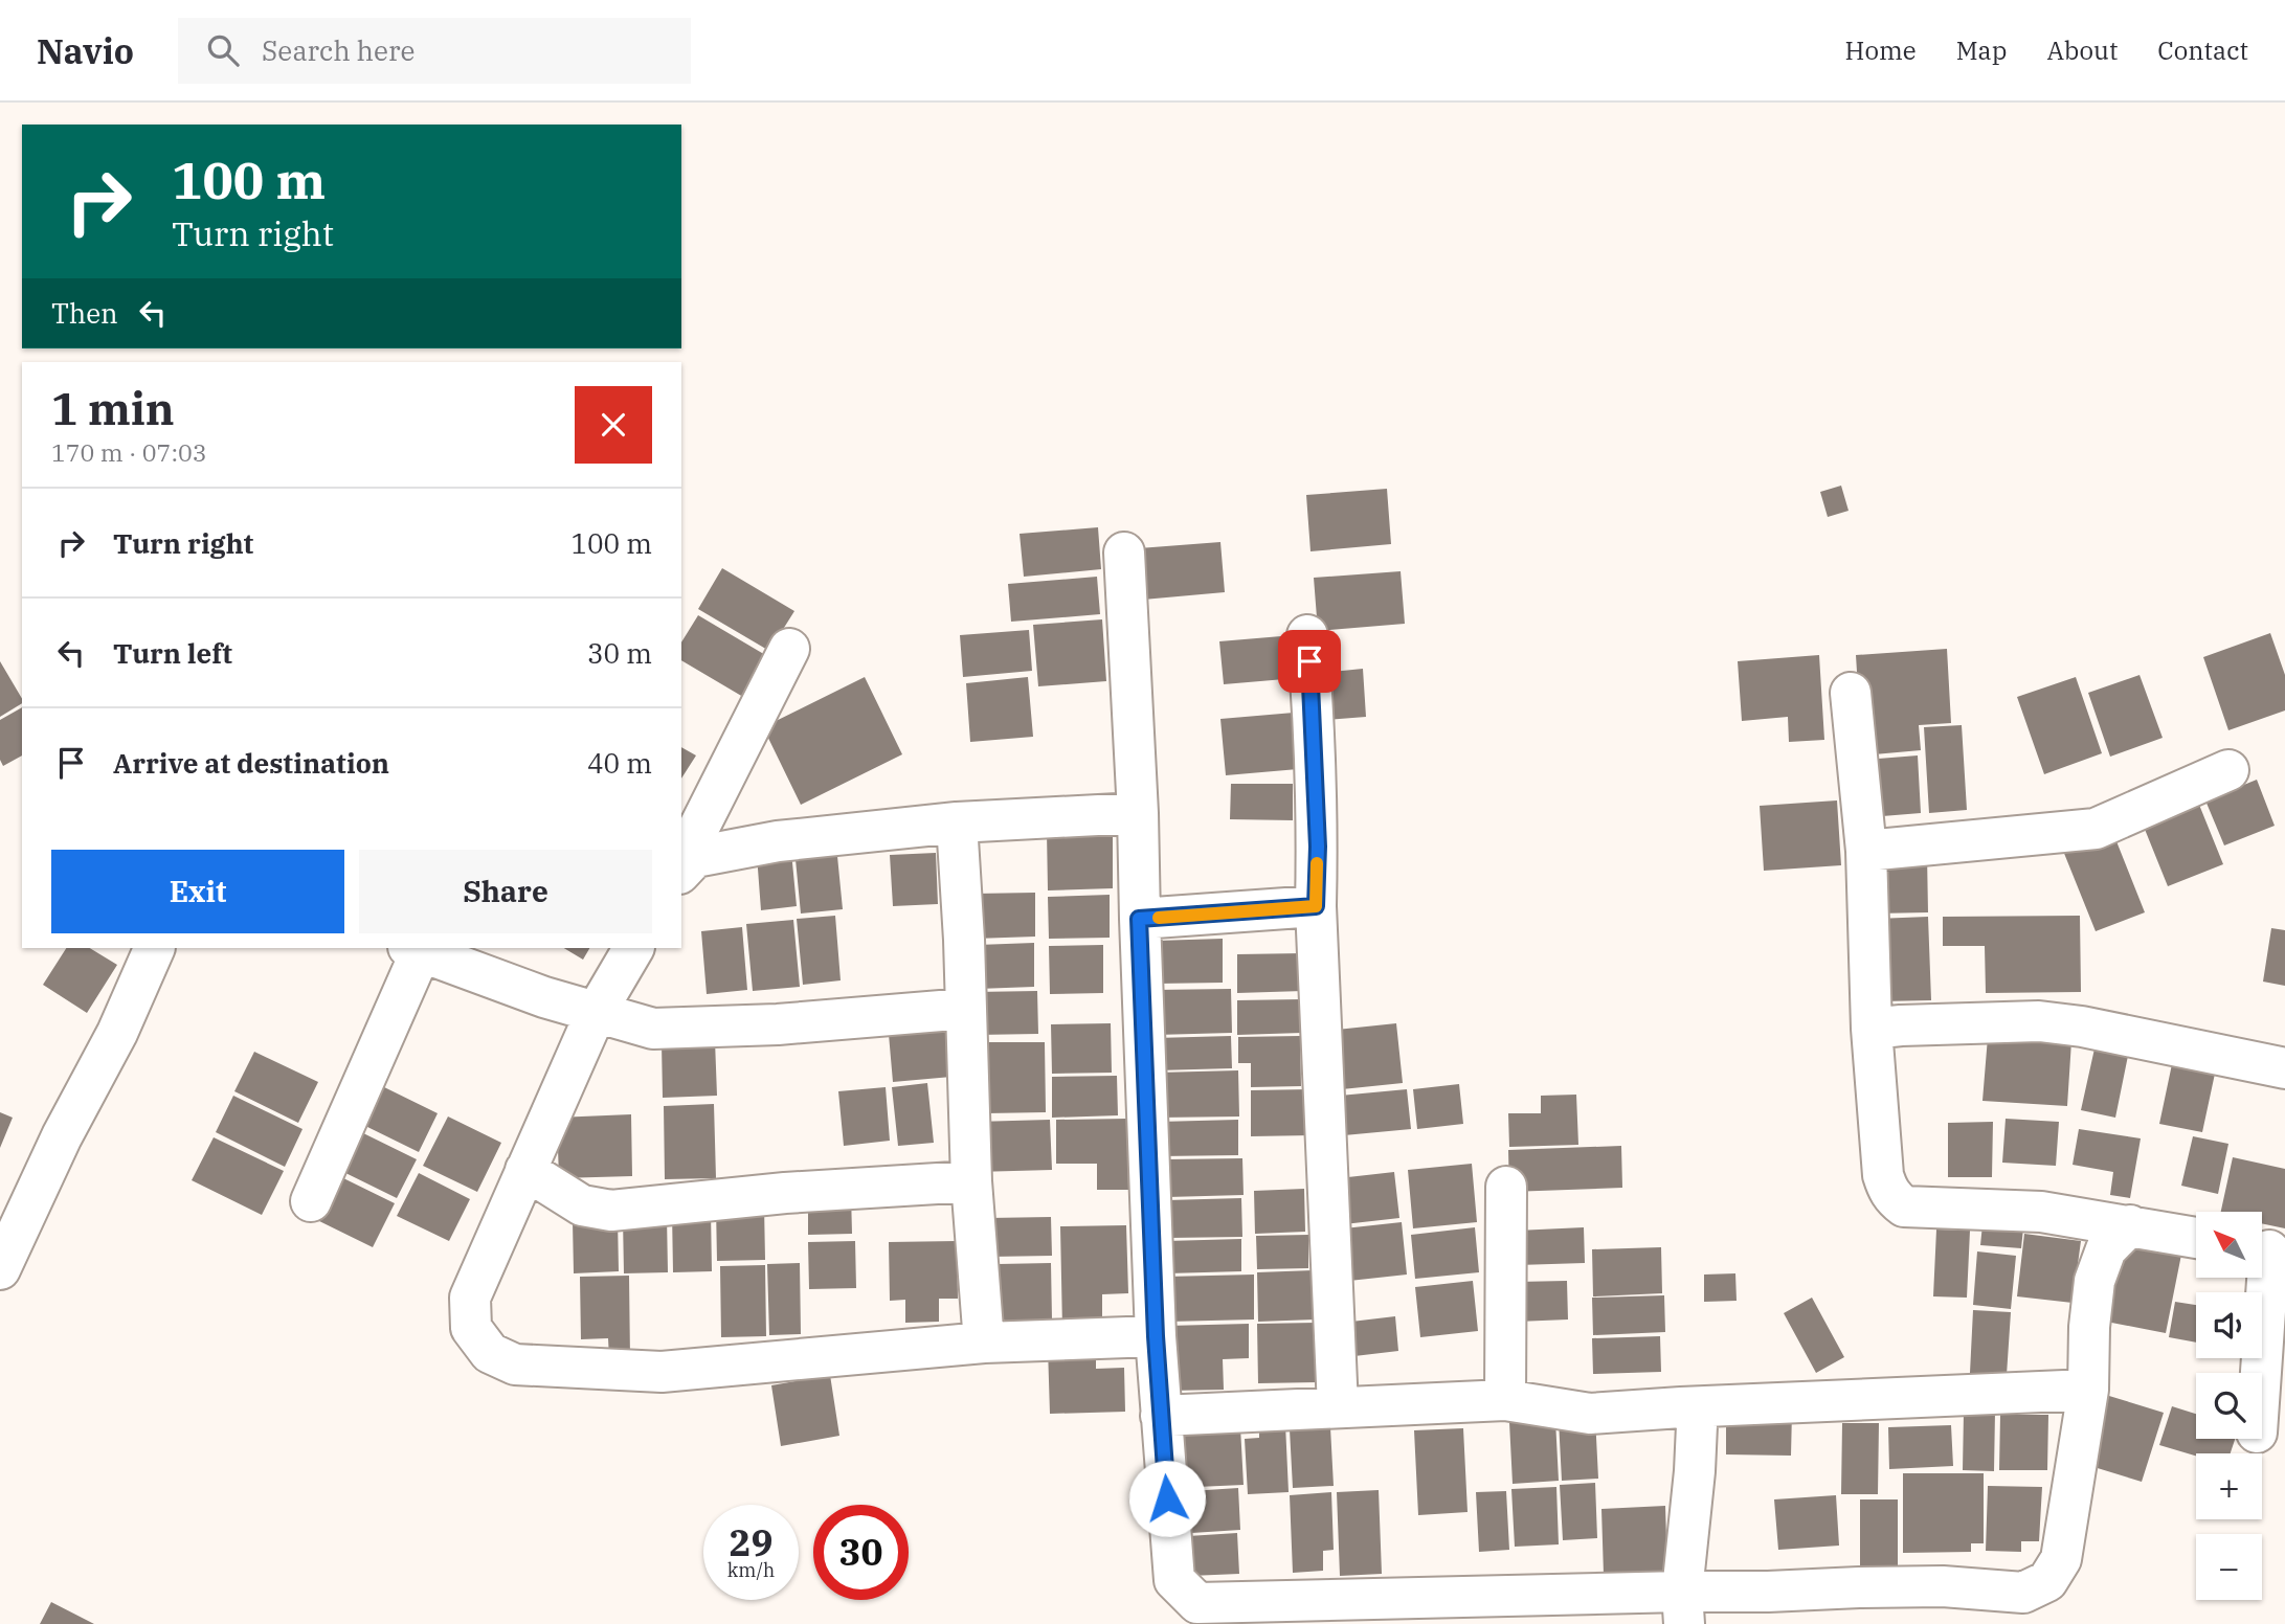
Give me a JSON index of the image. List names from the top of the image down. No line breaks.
{"north":"top left","page":{"header":"Navio","search":"Search here","nav":["Home","Map","About","Contact"],"turn":["100 m","Turn right"],"then":"Then","heading":["1 min","170 m · 07:03"],"list":[{"name":"Turn right","value":"100 m"},{"name":"Turn left","value":"30 m"},{"name":"Arrive at destination","value":"40 m"}],"buttons":["Exit","Share"],"map_buttons":["+","−"],"speed":"29 km/h","limit":"30"}}
